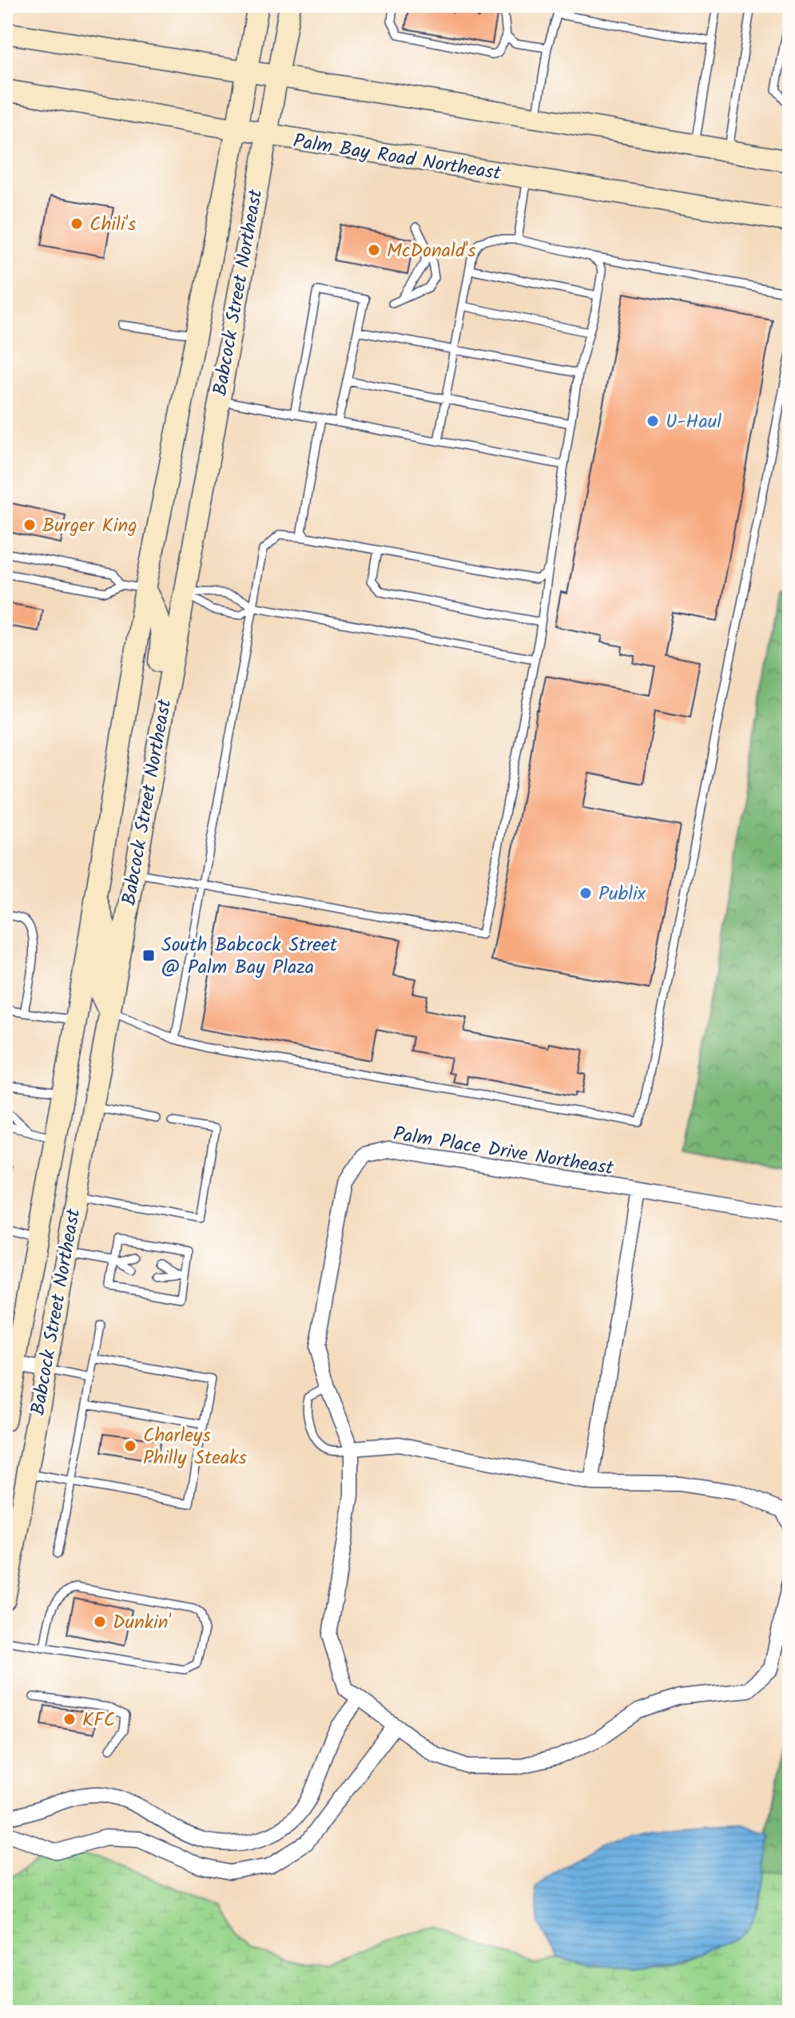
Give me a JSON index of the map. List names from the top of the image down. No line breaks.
{"streets":{"main road":["Palm Bay Road Northeast","Babcock Street Northeast"],"street":["Palm Place Drive Northeast"]},"crossings":[["Palm Bay Road Northeast","Babcock Street Northeast"]],"places":{"other":["Chili's","McDonald's","U-Haul","Burger King","Publix","Charleys Philly Steaks","Dunkin'","KFC"],"transit":["South Babcock Street @ Palm Bay Plaza"]}}
